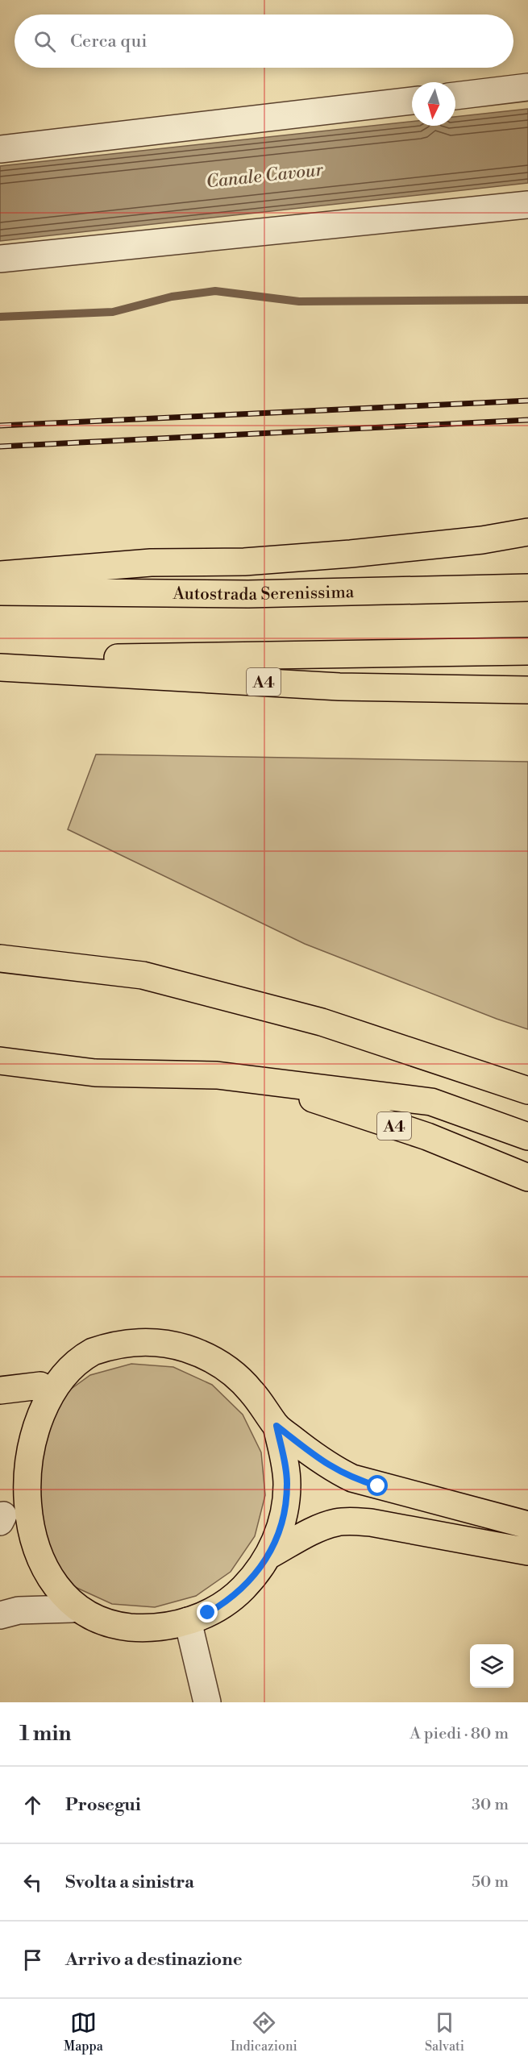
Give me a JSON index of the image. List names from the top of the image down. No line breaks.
{"streets":{"main road":["Autostrada Serenissima","A4"]},"water":["Canale Cavour"],"north":"bottom","page":{"search":"Cerca qui","heading":["1 min","A piedi · 80 m"],"list":[["Prosegui","30 m"],["Svolta a sinistra","50 m"],"Arrivo a destinazione"],"nav":["Mappa","Indicazioni","Salvati"]}}
